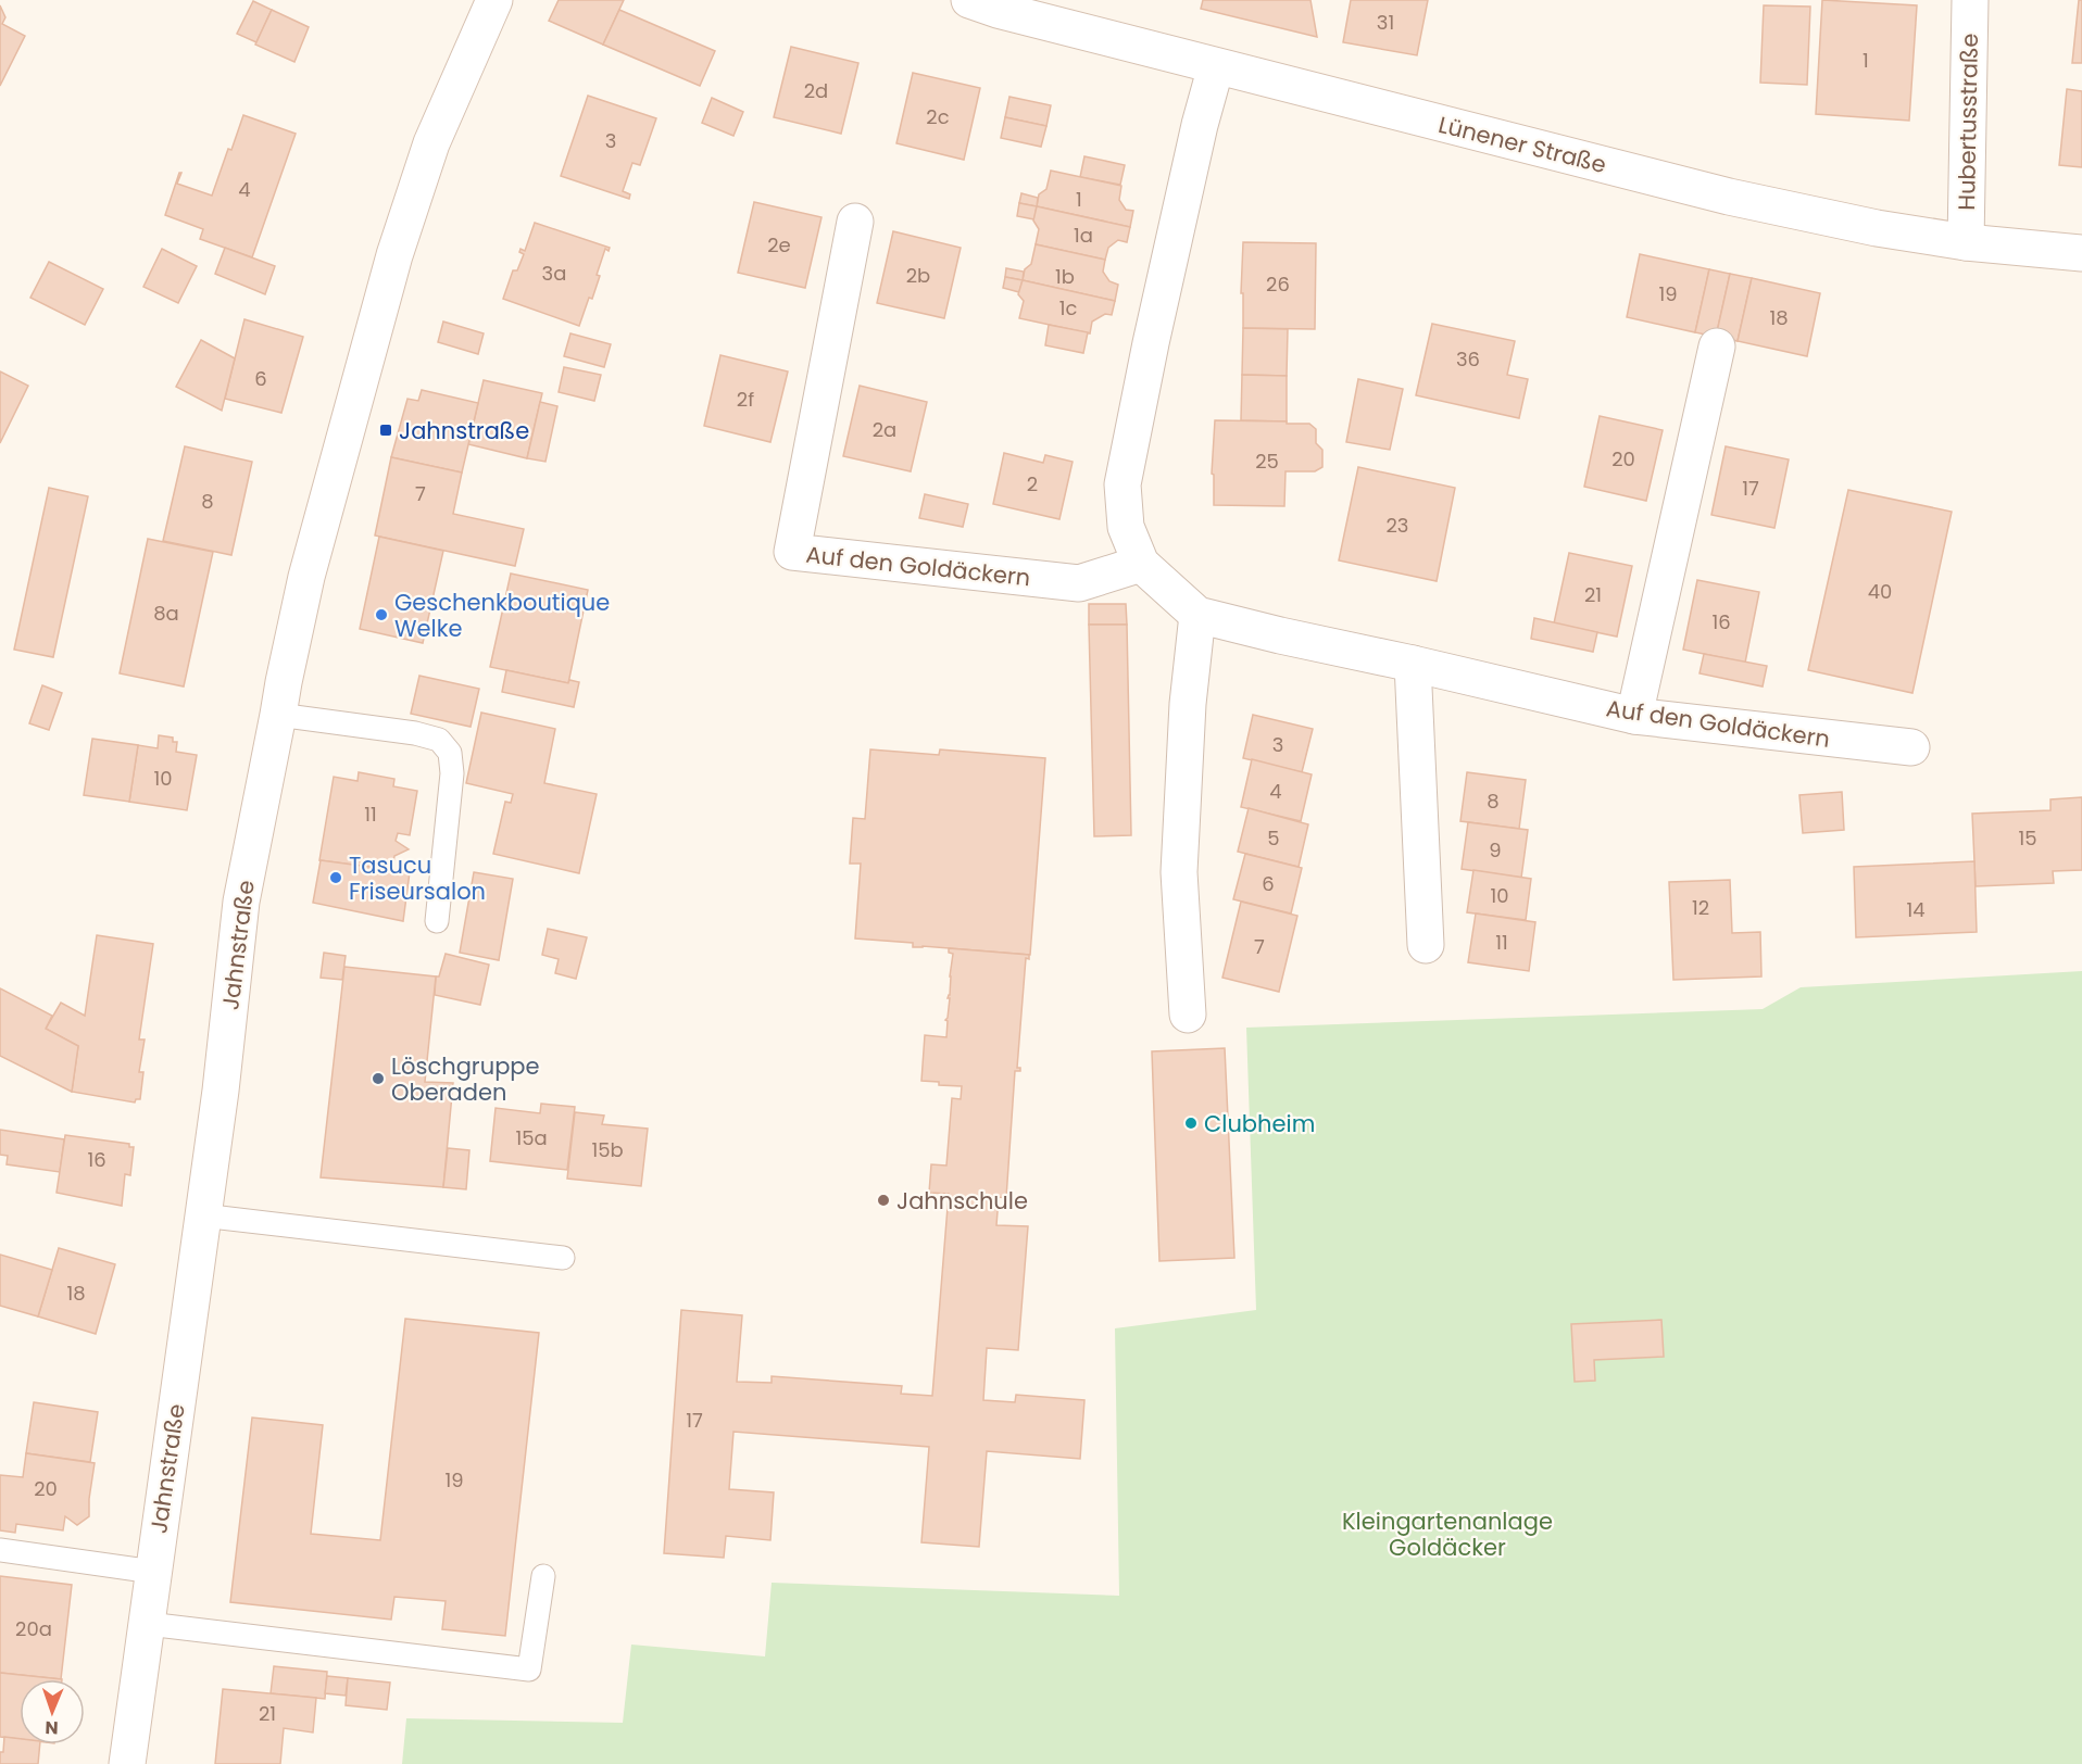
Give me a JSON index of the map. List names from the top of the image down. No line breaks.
{"streets":{"street":["Hubertusstraße","Lünener Straße","Auf den Goldäckern","Jahnstraße"]},"crossings":[["Hubertusstraße","Lünener Straße"],["Lünener Straße","Auf den Goldäckern"]],"parks":["Kleingartenanlage Goldäcker"],"places":{"transit":["Jahnstraße"],"other":["Geschenkboutique Welke","Tasucu Friseursalon","Löschgruppe Oberaden","Clubheim","Jahnschule"]},"house_numbers":["31","1","2d","2c","3","4","1","1a","2e","3a","2b","1b","26","19","1c","18","36","6","2f","2a","20","25","2","17","7","8","23","40","21","8a","16","3","10","4","8","11","5","15","9","6","10","12","14","11","7","15a","15b","16","18","17","19","20","20a","21"],"north":"bottom"}
